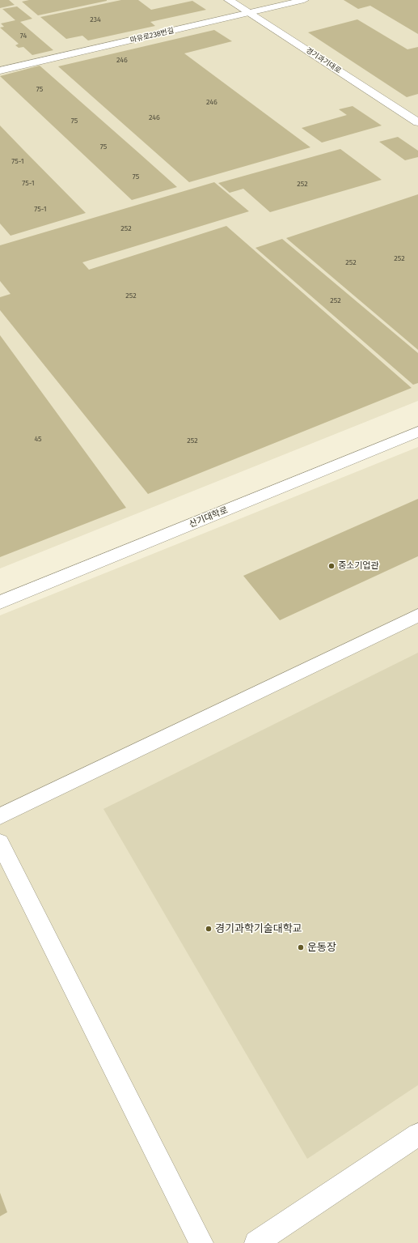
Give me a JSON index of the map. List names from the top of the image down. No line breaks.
{"streets":{"street":["마유로238번길","경기과기대로","산기대학로"]},"crossings":[["마유로238번길","경기과기대로"]],"places":["중소기업관","경기과학기술대학교","운동장"],"house_numbers":["234","74","246","75","246","246","75","75","75-1","75","75-1","252","75-1","252","252","252","252","252","45","252"]}
